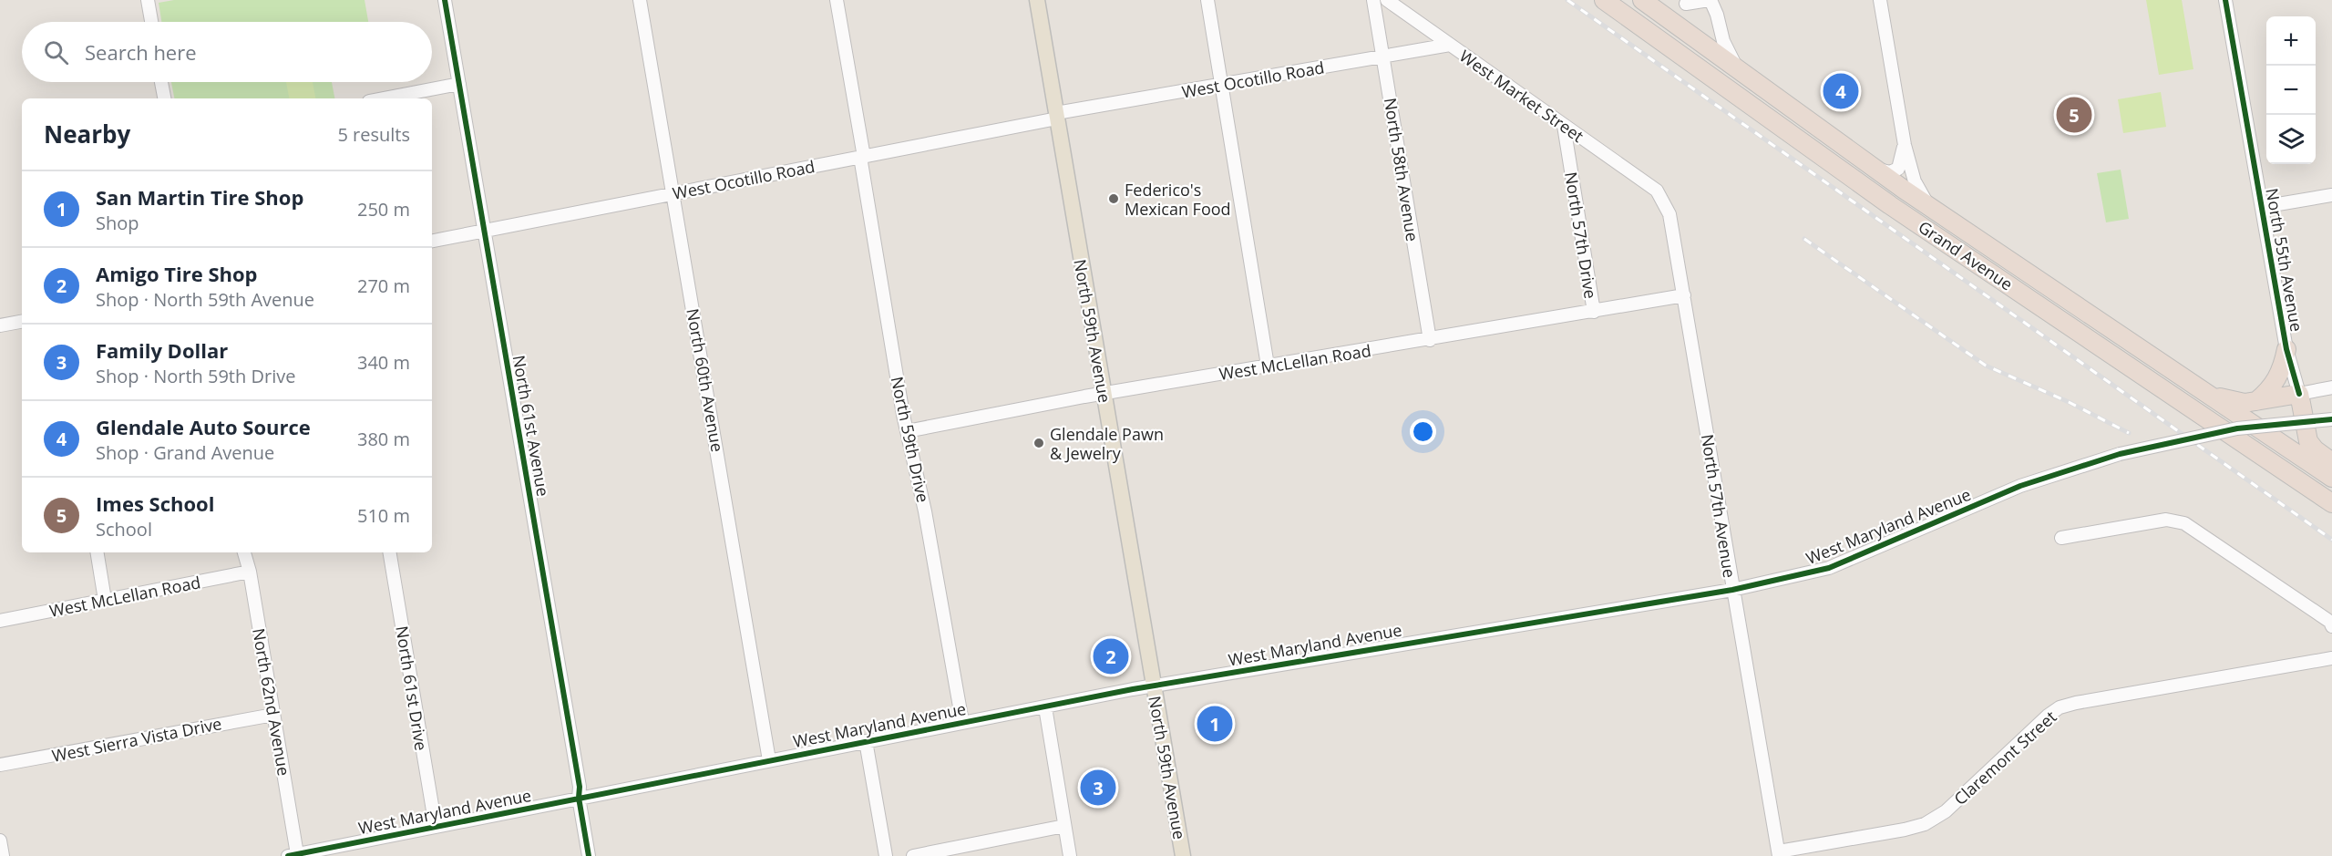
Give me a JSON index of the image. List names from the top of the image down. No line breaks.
{"streets":{"highway":["Grand Avenue"],"main road":["North 59th Avenue"],"street":["West Ocotillo Road","West Market Street","North 58th Avenue","North 57th Drive","North 55th Avenue","West McLellan Road","North 60th Avenue","North 61st Avenue","North 59th Drive","North 57th Avenue","West Maryland Avenue","North 61st Drive","North 62nd Avenue","West Sierra Vista Drive","Claremont Street"]},"crossings":[["West Ocotillo Road","West Market Street"],["West Ocotillo Road","North 58th Avenue"],["West Ocotillo Road","North 59th Avenue"],["West Ocotillo Road","North 60th Avenue"],["West Ocotillo Road","North 61st Avenue"],["West Ocotillo Road","North 59th Drive"],["West Market Street","North 57th Drive"],["West Market Street","North 57th Avenue"],["North 58th Avenue","West McLellan Road"],["North 57th Drive","West McLellan Road"],["North 59th Avenue","West McLellan Road"],["North 59th Avenue","West Maryland Avenue"],["West McLellan Road","North 59th Drive"],["West McLellan Road","North 57th Avenue"],["West McLellan Road","North 62nd Avenue"],["North 60th Avenue","West Maryland Avenue"],["North 61st Avenue","West Maryland Avenue"],["North 59th Drive","West Maryland Avenue"],["North 57th Avenue","West Maryland Avenue"],["North 57th Avenue","Claremont Street"],["West Maryland Avenue","North 61st Drive"],["West Maryland Avenue","North 62nd Avenue"],["North 62nd Avenue","West Sierra Vista Drive"]],"places":["Federico's Mexican Food","Glendale Pawn & Jewelry"],"page":{"map_buttons":["+","−"],"search":"Search here","pins":["4","5","2","1","3"],"heading":["Nearby","5 results"],"list":[{"mark":"1","name":"San Martin Tire Shop","note":"Shop","value":"250 m"},{"mark":"2","name":"Amigo Tire Shop","note":"Shop · North 59th Avenue","value":"270 m"},{"mark":"3","name":"Family Dollar","note":"Shop · North 59th Drive","value":"340 m"},{"mark":"4","name":"Glendale Auto Source","note":"Shop · Grand Avenue","value":"380 m"},{"mark":"5","name":"Imes School","note":"School","value":"510 m"}]}}
